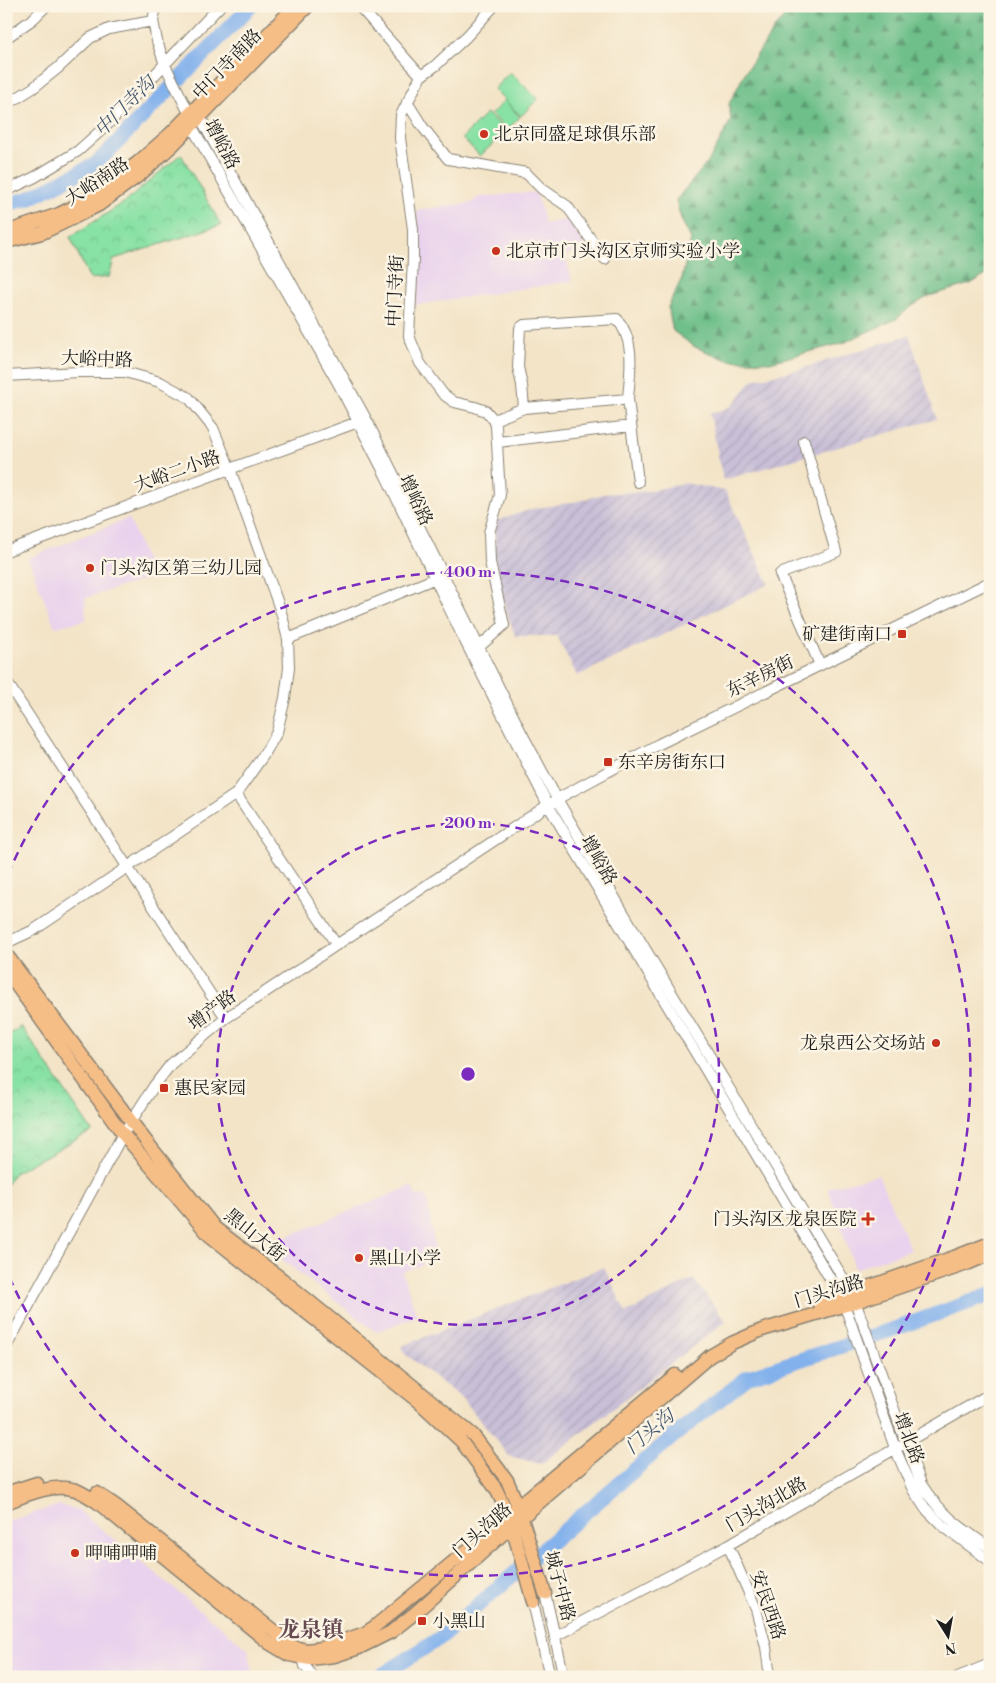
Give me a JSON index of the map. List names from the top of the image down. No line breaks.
{"streets":{"main road":["中门寺南路","大峪南路","黑山大街","门头沟路","城子中路"],"street":["增峪路","中门寺街","大峪中路","大峪二小路","东辛房街","增产路","增北路","门头沟北路","安民西路"]},"crossings":[["中门寺南路","增峪路"],["中门寺南路","大峪南路"],["增峪路","大峪南路"],["增峪路","大峪二小路"],["增峪路","东辛房街"],["增峪路","增产路"],["增峪路","门头沟路"],["增峪路","增北路"],["大峪中路","大峪二小路"],["东辛房街","增产路"],["增产路","黑山大街"],["黑山大街","门头沟路"],["黑山大街","城子中路"],["门头沟路","增北路"],["门头沟路","城子中路"],["增北路","门头沟北路"],["门头沟北路","城子中路"],["门头沟北路","安民西路"]],"districts":["龙泉镇"],"water":["中门寺沟","门头沟"],"places":{"other":["北京同盛足球俱乐部","北京市门头沟区京师实验小学","门头沟区第三幼儿园","龙泉西公交场站","黑山小学","呷哺呷哺"],"transit":["矿建街南口","东辛房街东口","惠民家园","小黑山"],"health":["门头沟区龙泉医院"]},"north":"bottom","rings":["400 m","200 m"]}
